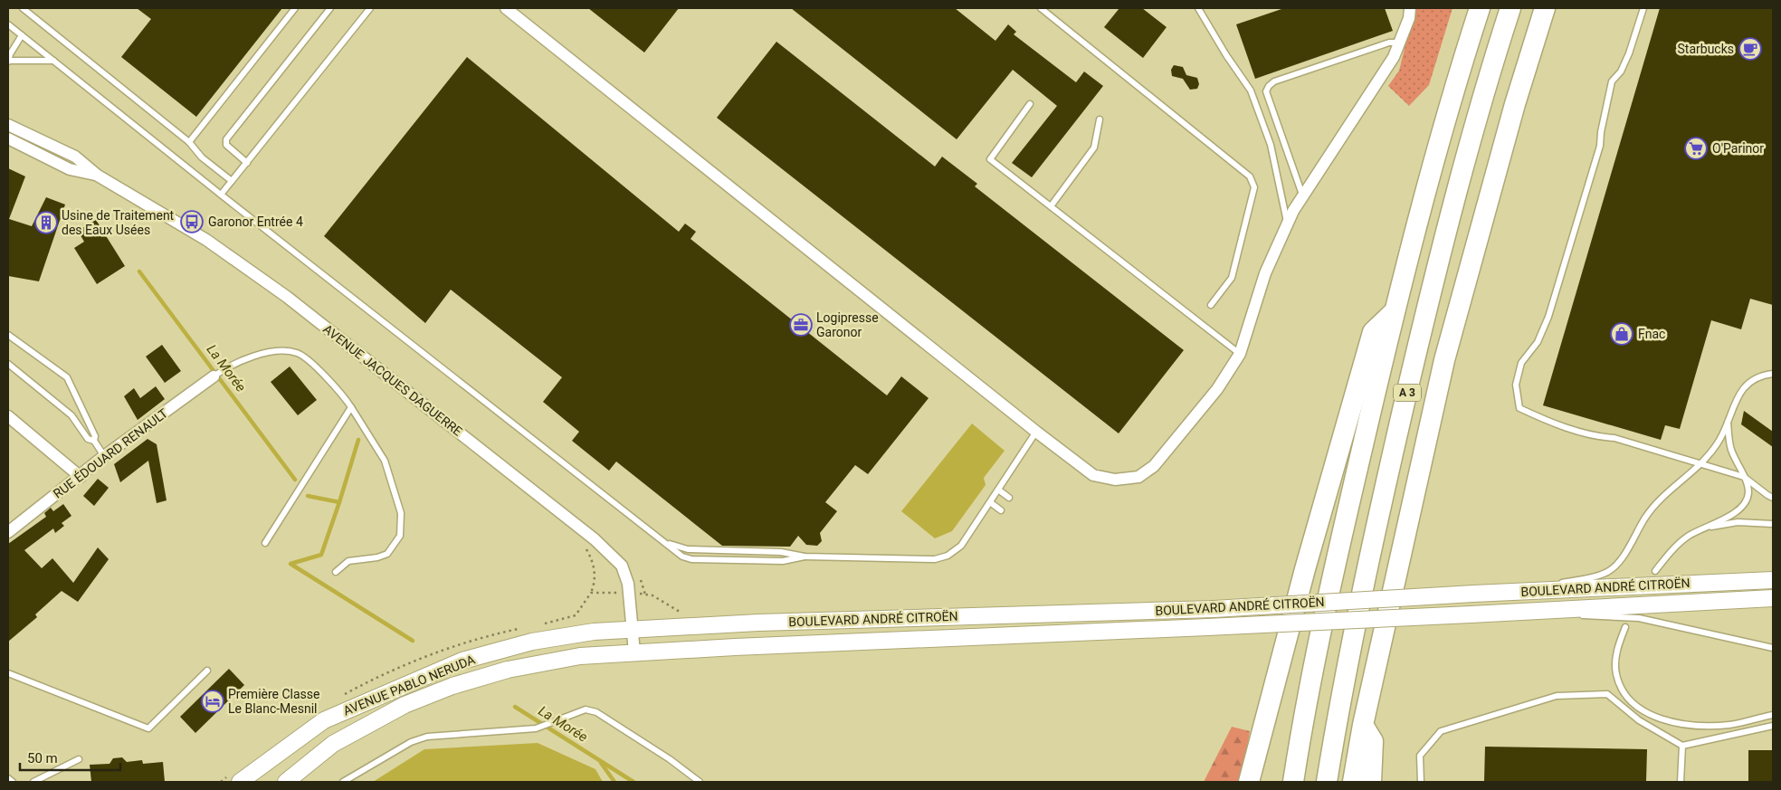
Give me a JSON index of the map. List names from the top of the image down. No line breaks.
{"streets":{"highway":["A 3"],"main road":["BOULEVARD ANDRÉ CITROËN","AVENUE PABLO NERUDA"],"street":["AVENUE JACQUES DAGUERRE","RUE ÉDOUARD RENAULT"]},"crossings":[["AVENUE JACQUES DAGUERRE","AVENUE PABLO NERUDA"],["BOULEVARD ANDRÉ CITROËN","AVENUE PABLO NERUDA"]],"water":["La Morée"],"places":{"cafe":["Starbucks"],"supermarket":["O'Parinor"],"bus stop":["Garonor Entrée 4"],"building":["Usine de Traitement des Eaux Usées"],"office":["Logipresse Garonor"],"shop":["Fnac"],"hotel":["Première Classe Le Blanc-Mesnil"]},"scale_bar":"50 m"}
